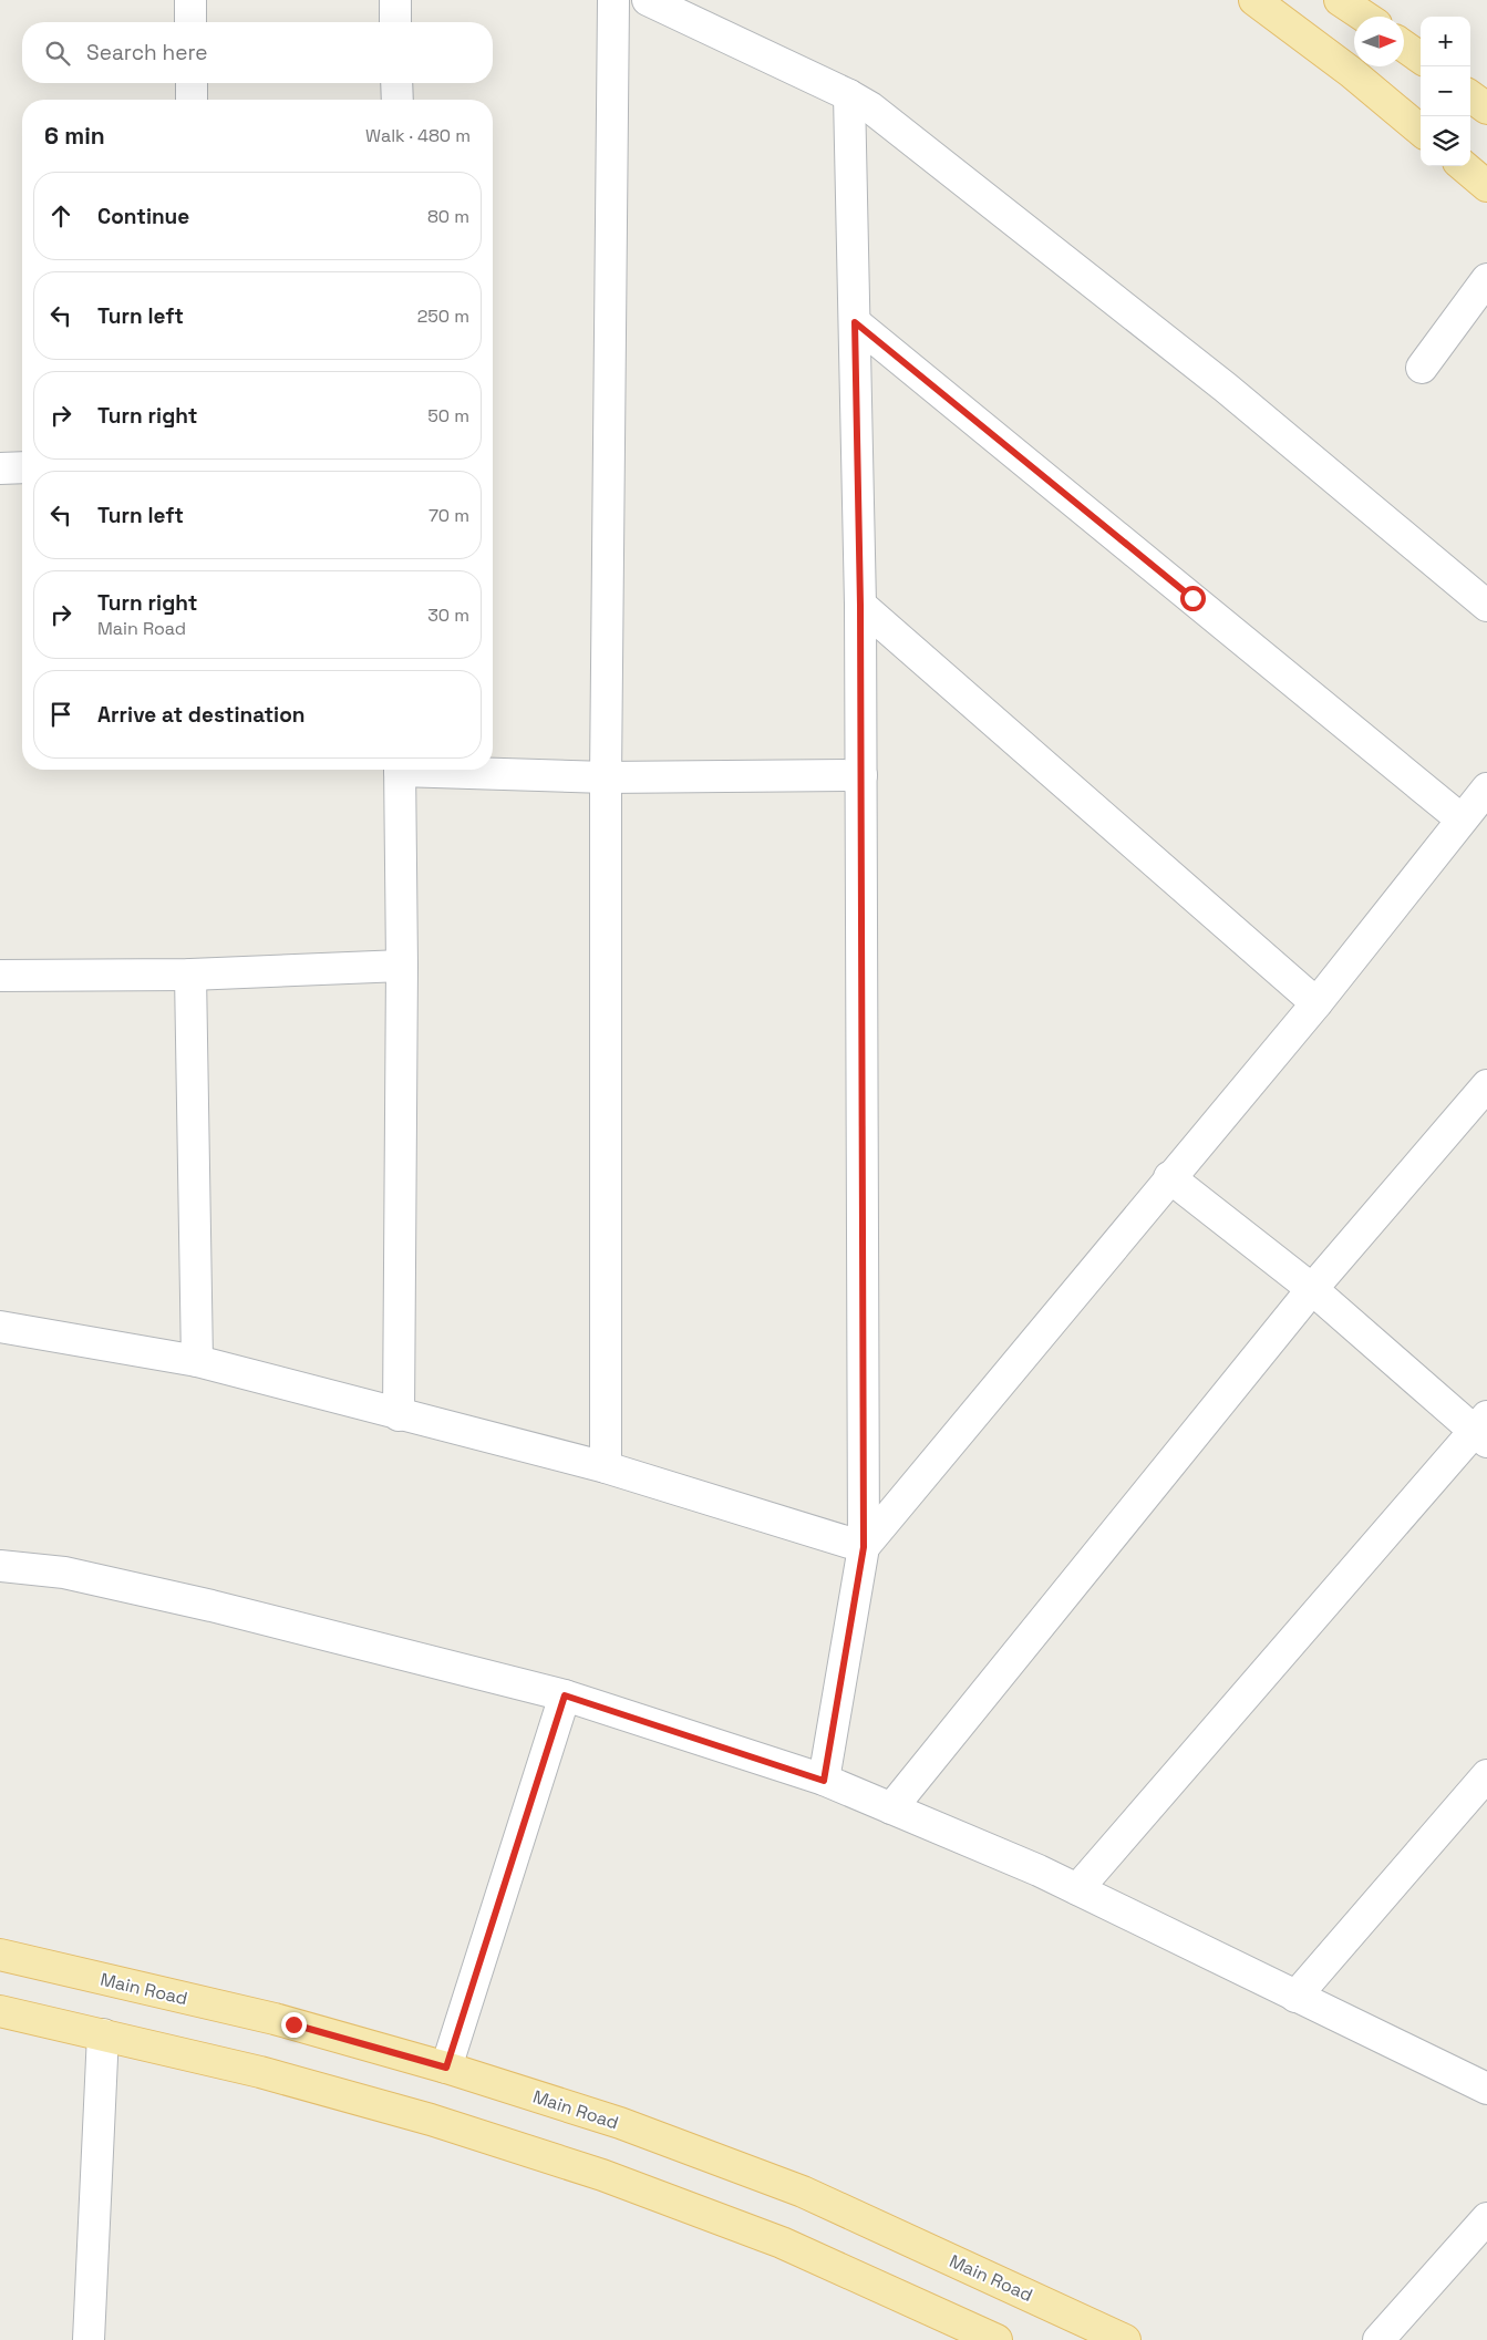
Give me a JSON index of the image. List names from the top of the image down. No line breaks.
{"streets":{"main road":["Main Road"]},"north":"right","page":{"map_buttons":["+","−"],"search":"Search here","heading":["6 min","Walk · 480 m"],"list":[["Continue","80 m"],["Turn left","250 m"],["Turn right","50 m"],["Turn left","70 m"],["Turn right","Main Road","30 m"],"Arrive at destination"]}}
